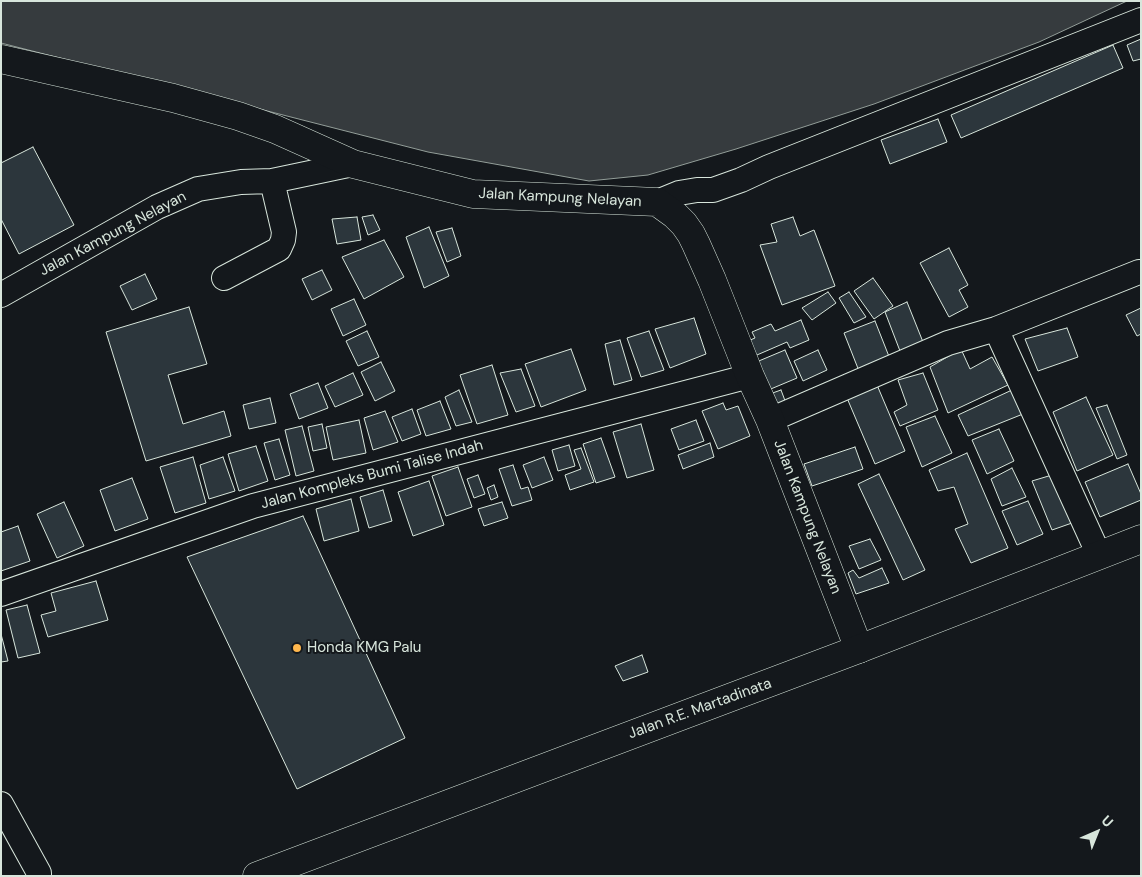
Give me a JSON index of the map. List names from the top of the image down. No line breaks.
{"streets":{"main road":["Jalan Kampung Nelayan","Jalan R.E. Martadinata"],"street":["Jalan Kompleks Bumi Talise Indah"]},"crossings":[["Jalan Kampung Nelayan","Jalan Kompleks Bumi Talise Indah"],["Jalan Kampung Nelayan","Jalan R.E. Martadinata"]],"places":["Honda KMG Palu"],"north":"top right"}
